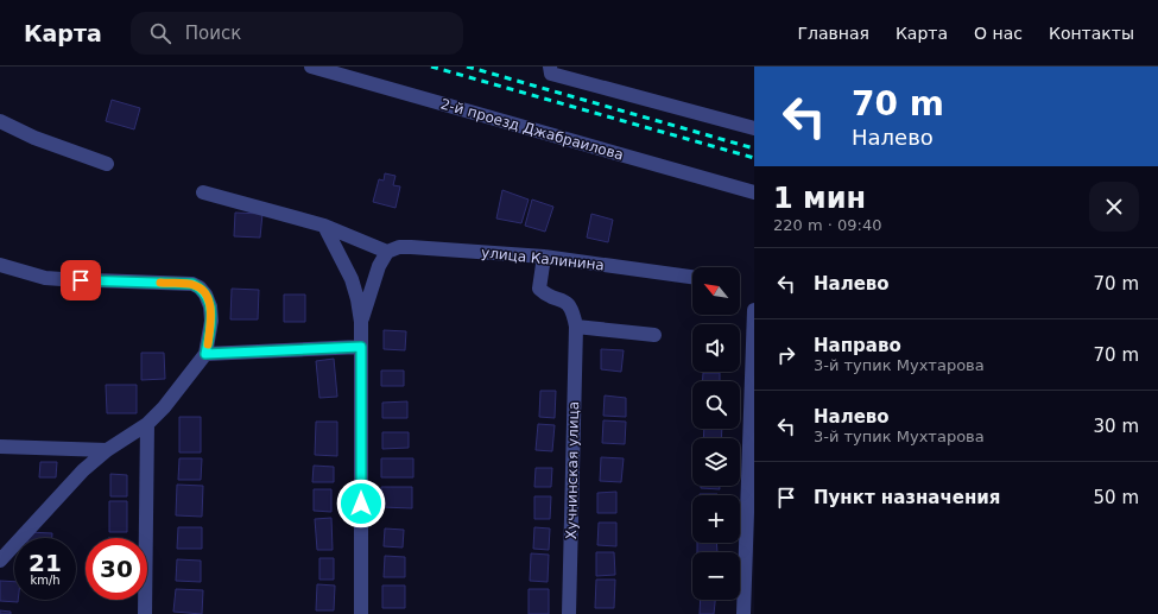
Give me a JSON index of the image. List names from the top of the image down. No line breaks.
{"streets":{"street":["2-й проезд Джабраилова","улица Калинина","Хучнинская улица"]},"crossings":[["улица Калинина","Хучнинская улица"]],"north":"top left","page":{"header":"Карта","search":"Поиск","nav":["Главная","Карта","О нас","Контакты"],"turn":["70 m","Налево"],"heading":["1 мин","220 m · 09:40"],"list":[{"name":"Налево","value":"70 m"},{"name":"Направо","note":"3-й тупик Мухтарова","value":"70 m"},{"name":"Налево","note":"3-й тупик Мухтарова","value":"30 m"},{"name":"Пункт назначения","value":"50 m"}],"map_buttons":["+","−"],"speed":"21 km/h","limit":"30"}}
